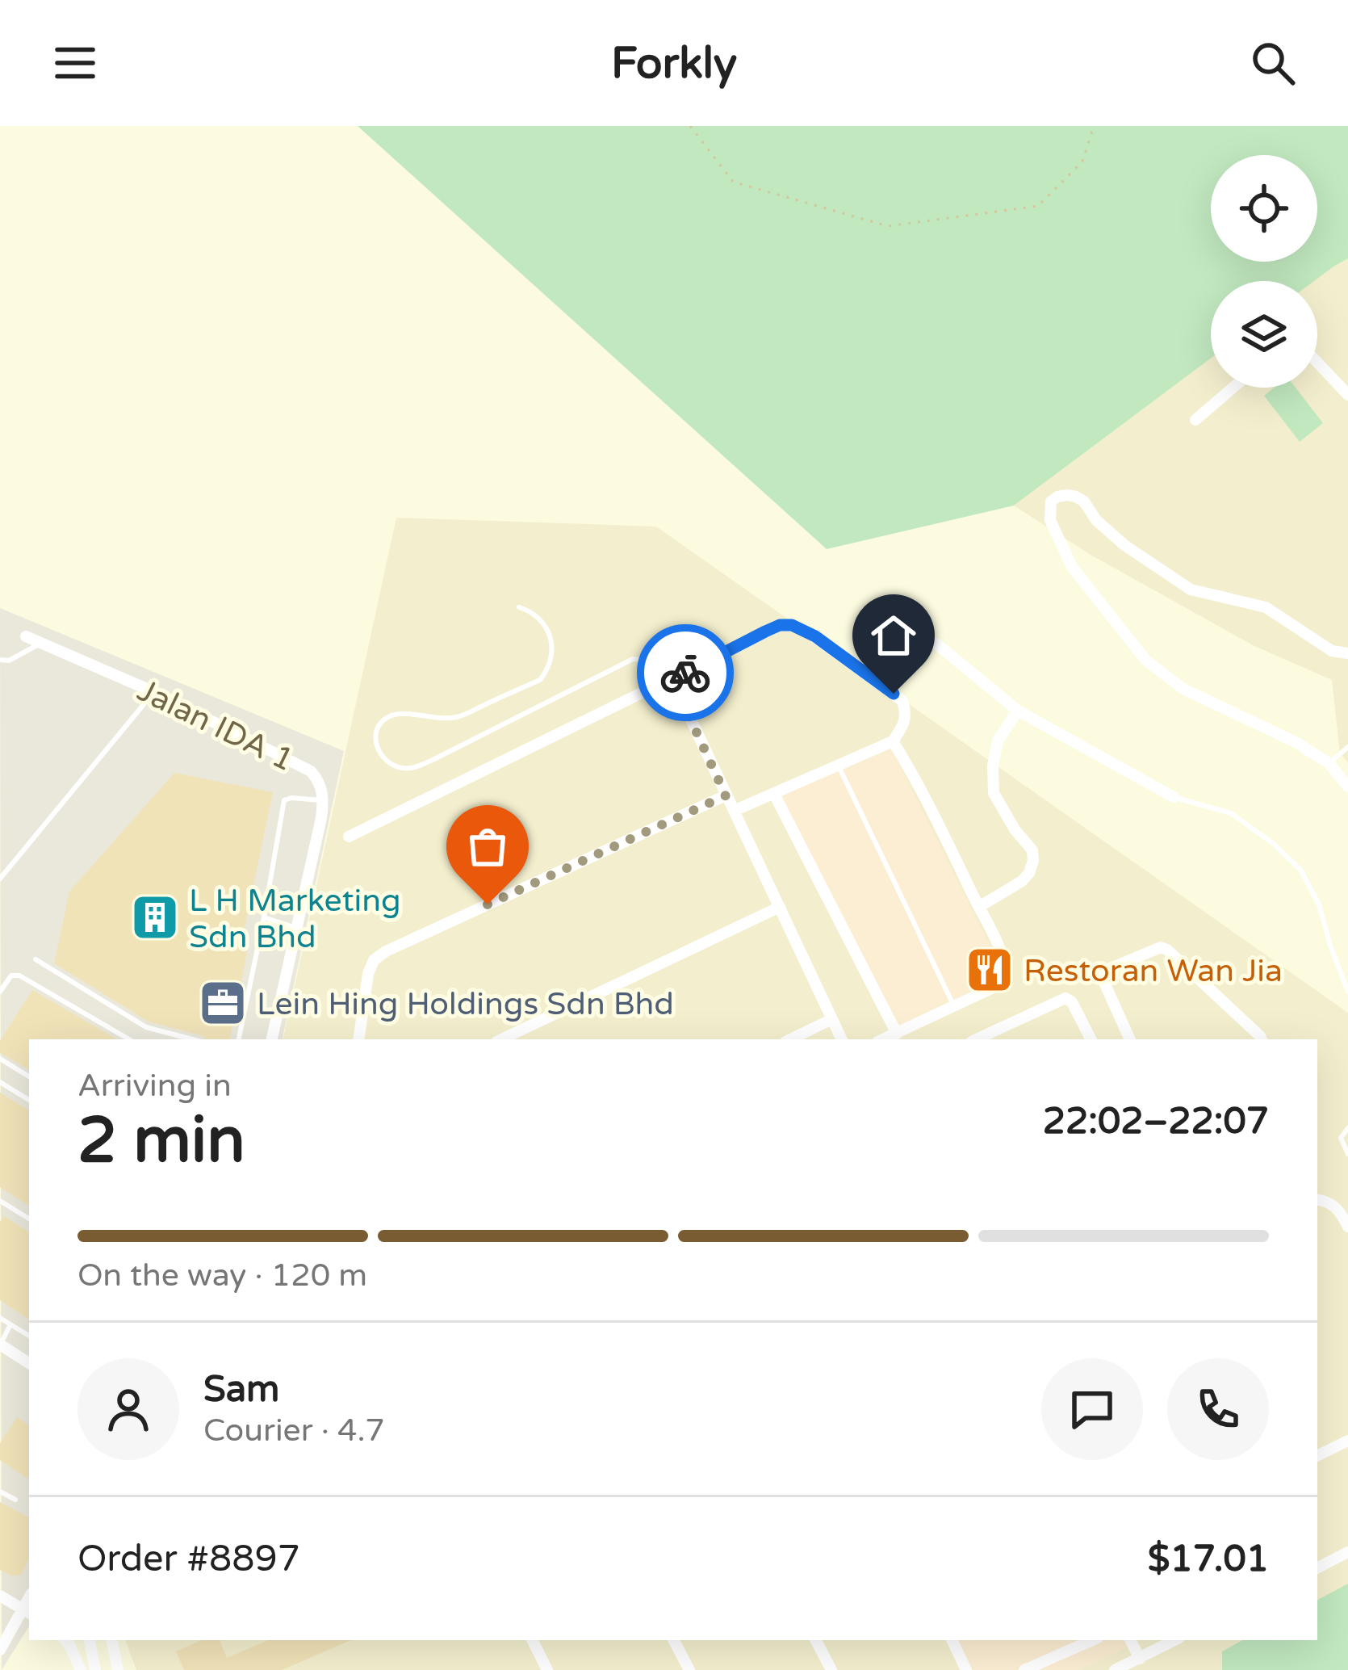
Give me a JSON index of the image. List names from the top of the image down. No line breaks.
{"streets":{"street":["Jalan IDA 1"]},"places":{"building":["L H Marketing Sdn Bhd"],"restaurant":["Restoran Wan Jia"],"office":["Lein Hing Holdings Sdn Bhd"]},"page":{"header":"Forkly","heading":["2 min","Arriving in","22:02–22:07"],"panel":["Sam","Courier · 4.7","Order #8897","$17.01"],"bar":"On the way · 120 m"}}
